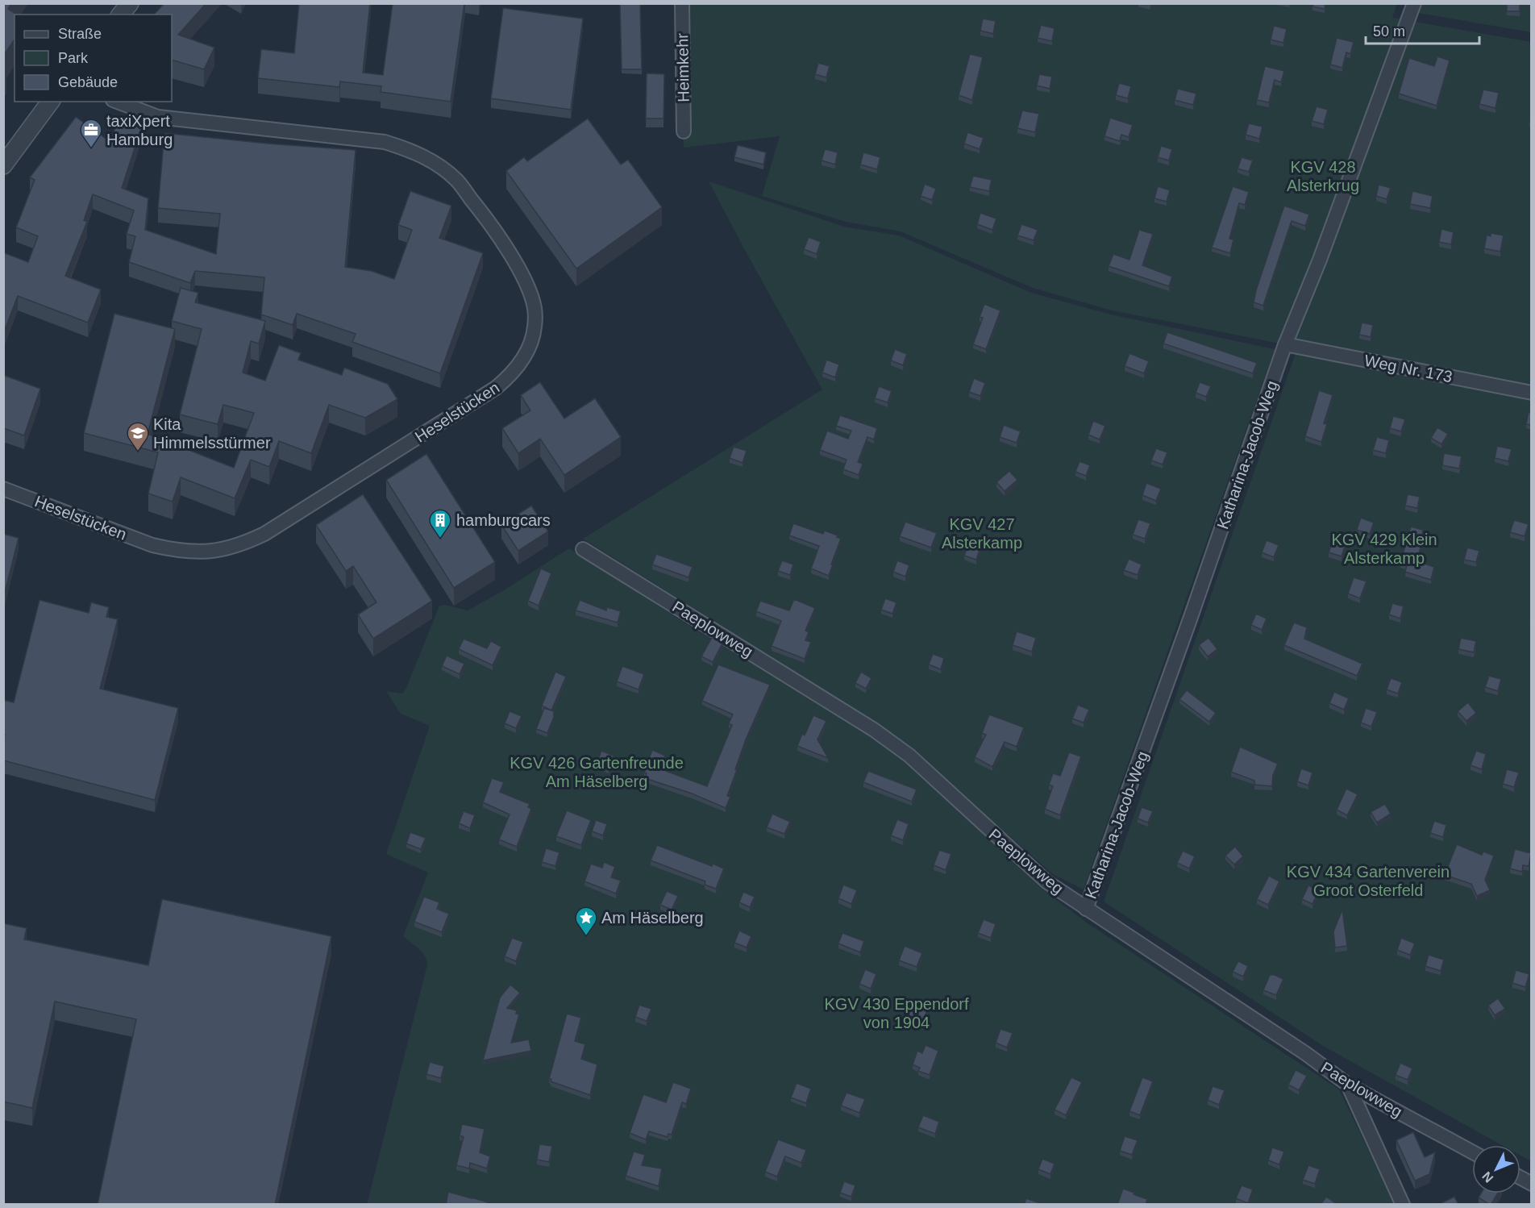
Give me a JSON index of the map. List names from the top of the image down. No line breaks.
{"streets":{"street":["Heimkehr","Weg Nr. 173","Heselstücken","Katharina-Jacob-Weg","Paeplowweg"]},"crossings":[["Weg Nr. 173","Katharina-Jacob-Weg"],["Katharina-Jacob-Weg","Paeplowweg"]],"parks":["KGV 428 Alsterkrug","KGV 427 Alsterkamp","KGV 429 Klein Alsterkamp","KGV 426 Gartenfreunde Am Häselberg","KGV 434 Gartenverein Groot Osterfeld","KGV 430 Eppendorf von 1904"],"places":{"office":["taxiXpert Hamburg"],"school or university":["Kita Himmelsstürmer"],"building":["hamburgcars"],"place":["Am Häselberg"]},"legend":["Straße","Park","Gebäude"],"scale_bar":"50 m","north":"bottom left"}
